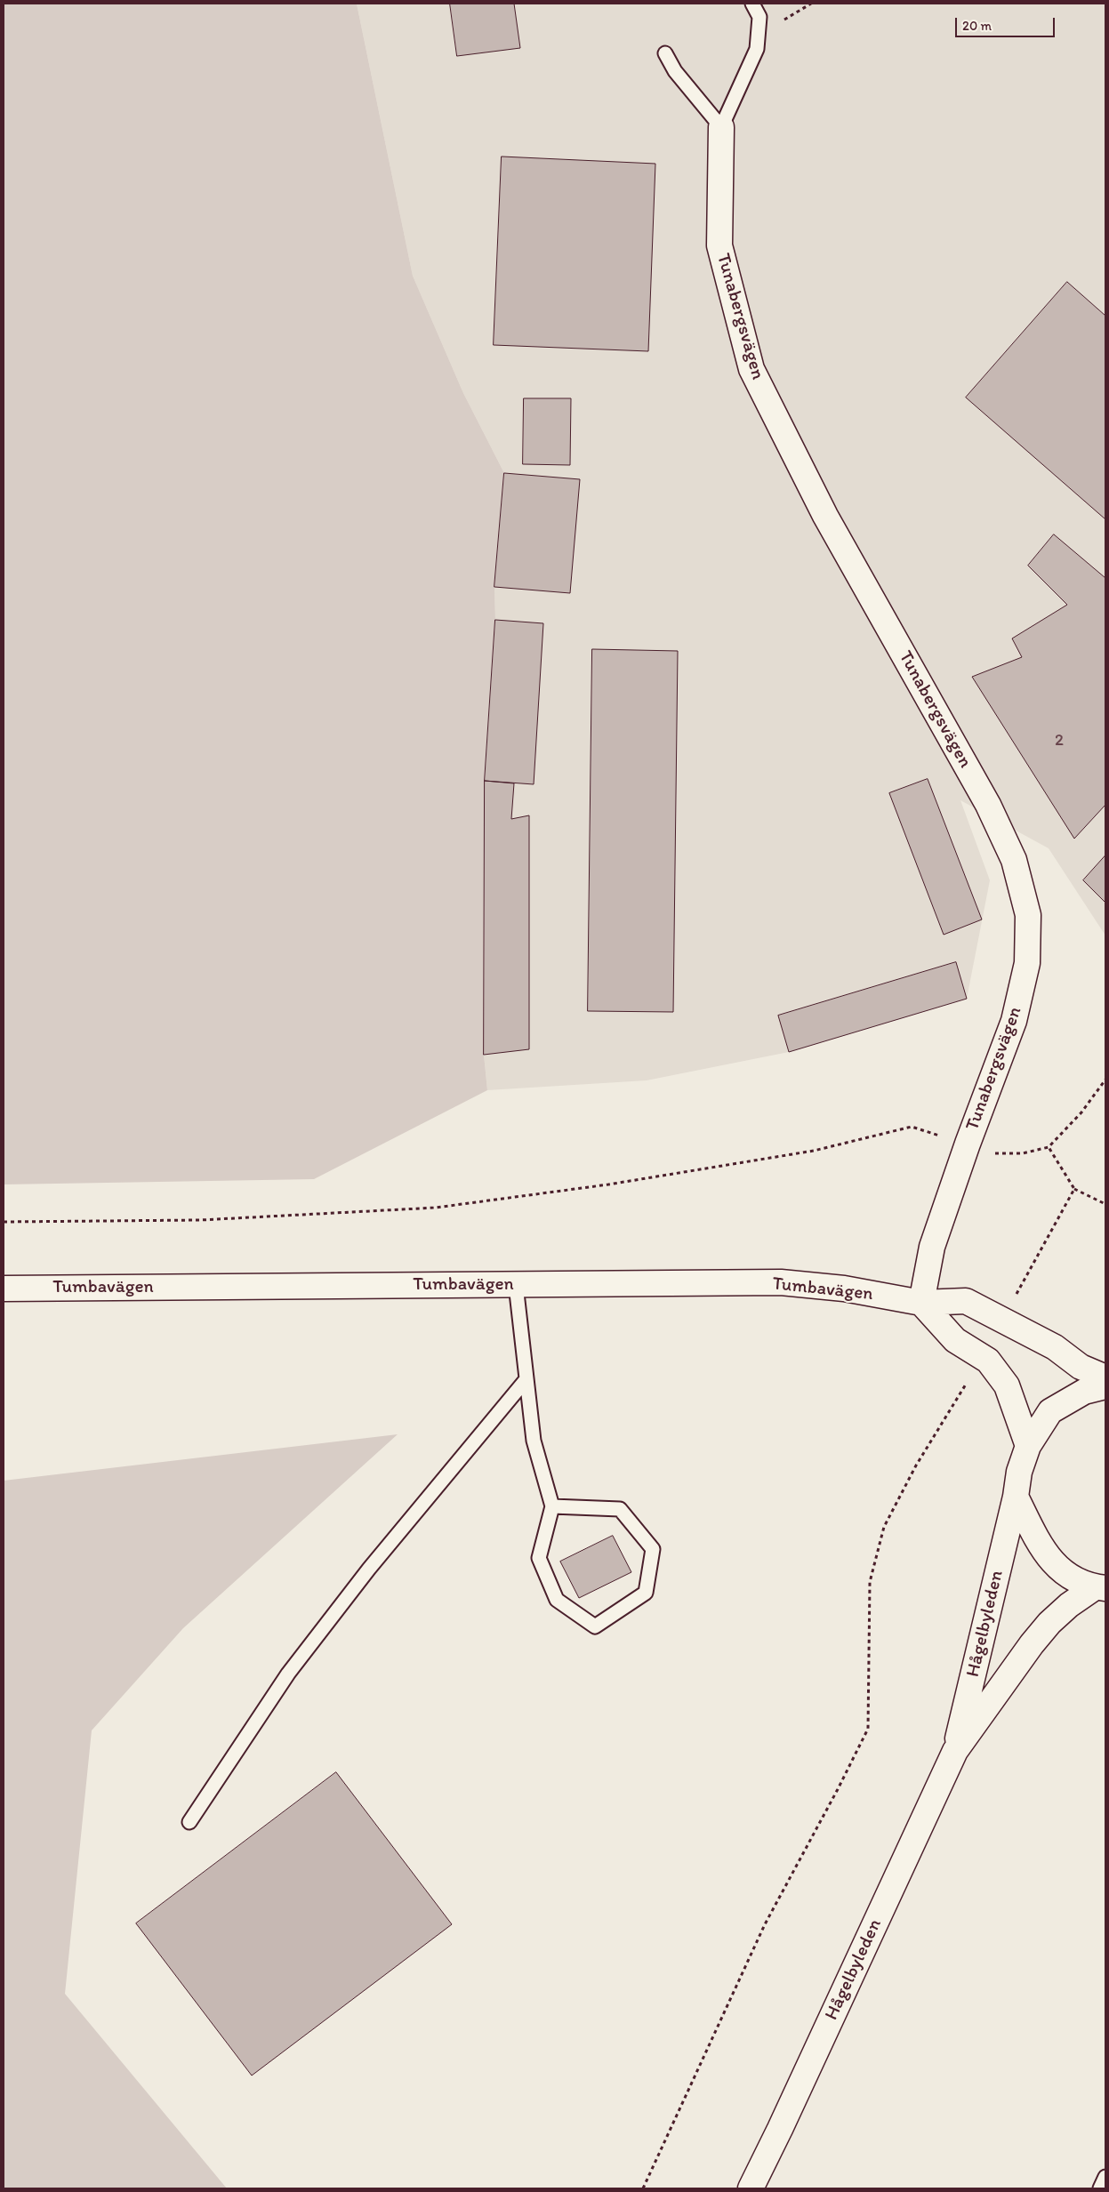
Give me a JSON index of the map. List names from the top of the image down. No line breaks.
{"streets":{"main road":["Tunabergsvägen","Tumbavägen","Hågelbyleden"]},"crossings":[["Tunabergsvägen","Tumbavägen"]],"house_numbers":["2"],"scale_bar":"20 m"}
